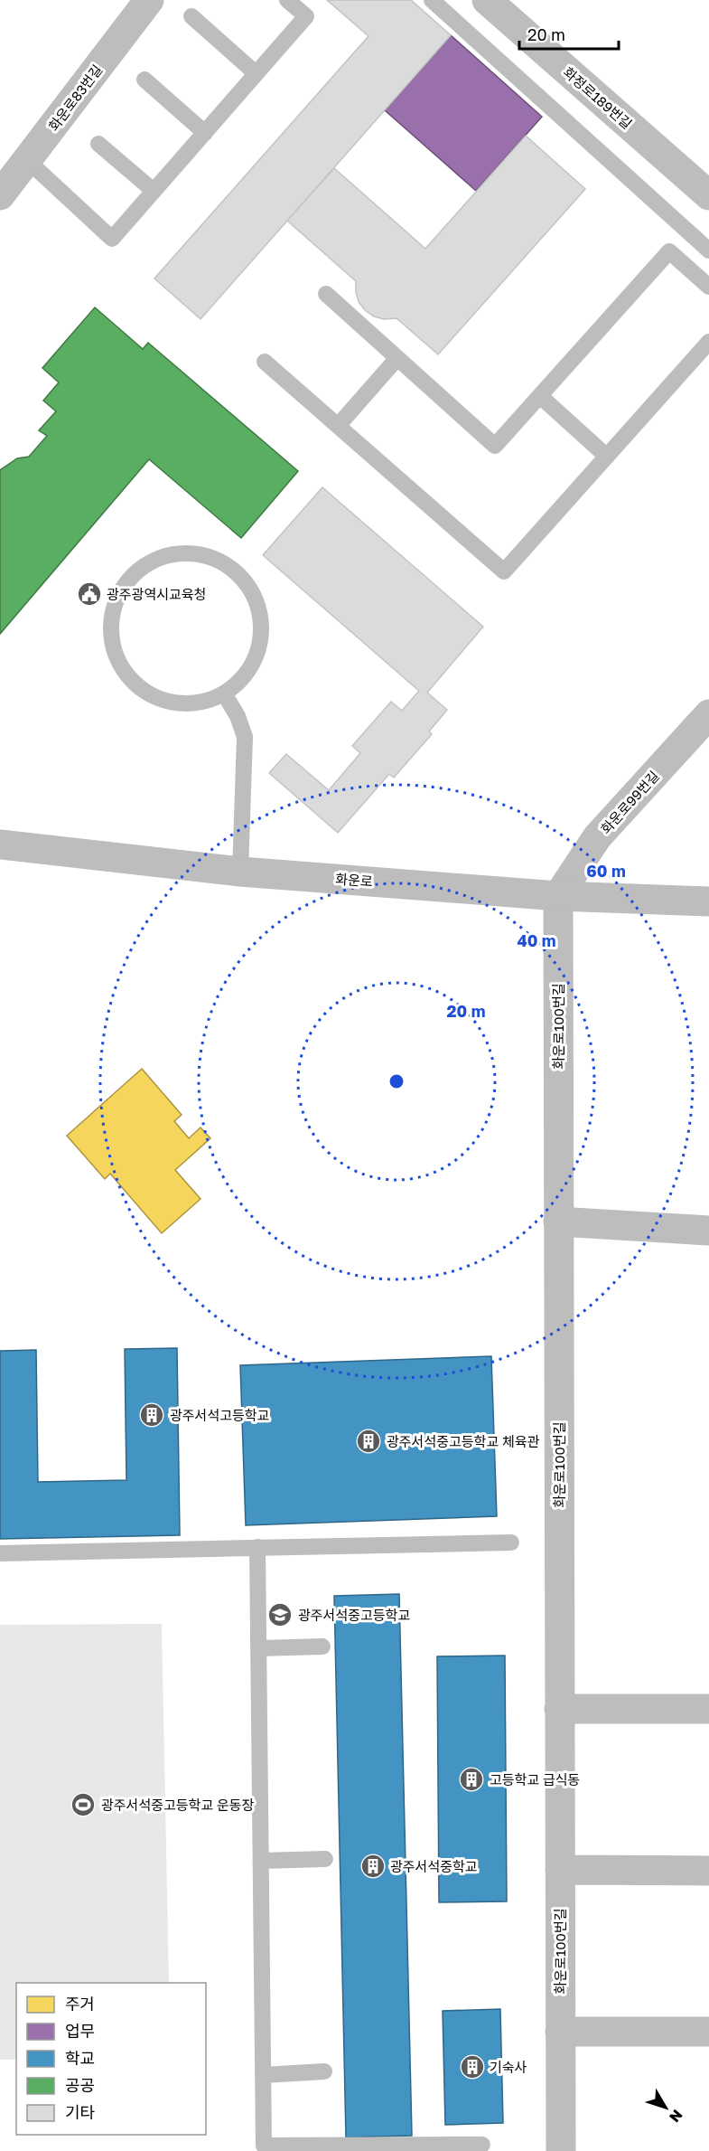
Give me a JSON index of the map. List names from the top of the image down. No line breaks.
{"streets":{"street":["화운로83번길","화정로189번길","화운로99번길","화운로","화운로100번길"]},"crossings":[["화운로99번길","화운로"],["화운로99번길","화운로100번길"],["화운로","화운로100번길"]],"places":{"public building":["광주광역시교육청"],"building":["광주서석고등학교","광주서석중고등학교 체육관","고등학교 급식동","광주서석중학교","기숙사"],"school or university":["광주서석중고등학교"],"sports":["광주서석중고등학교 운동장"]},"legend":["주거","업무","학교","공공","기타"],"scale_bar":"20 m","north":"bottom right","rings":["60 m","40 m","20 m"]}
